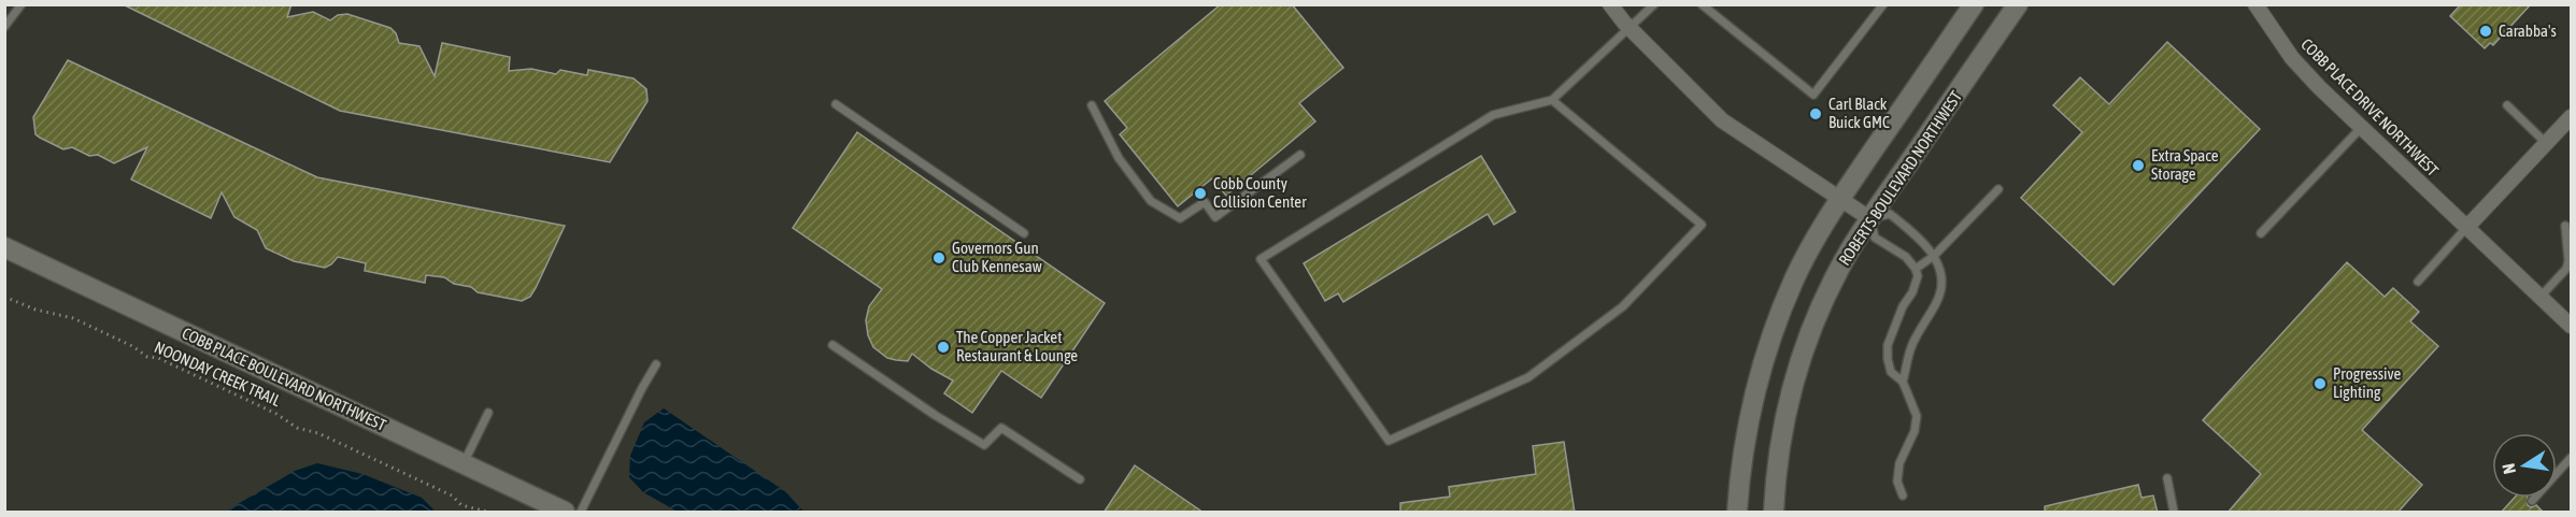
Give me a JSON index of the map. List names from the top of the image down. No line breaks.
{"streets":{"street":["COBB PLACE DRIVE NORTHWEST","ROBERTS BOULEVARD NORTHWEST","COBB PLACE BOULEVARD NORTHWEST"],"path":["NOONDAY CREEK TRAIL"]},"places":["Carabba's","Carl Black Buick GMC","Extra Space Storage","Cobb County Collision Center","Governors Gun Club Kennesaw","The Copper Jacket Restaurant & Lounge","Progressive Lighting"],"north":"left"}
